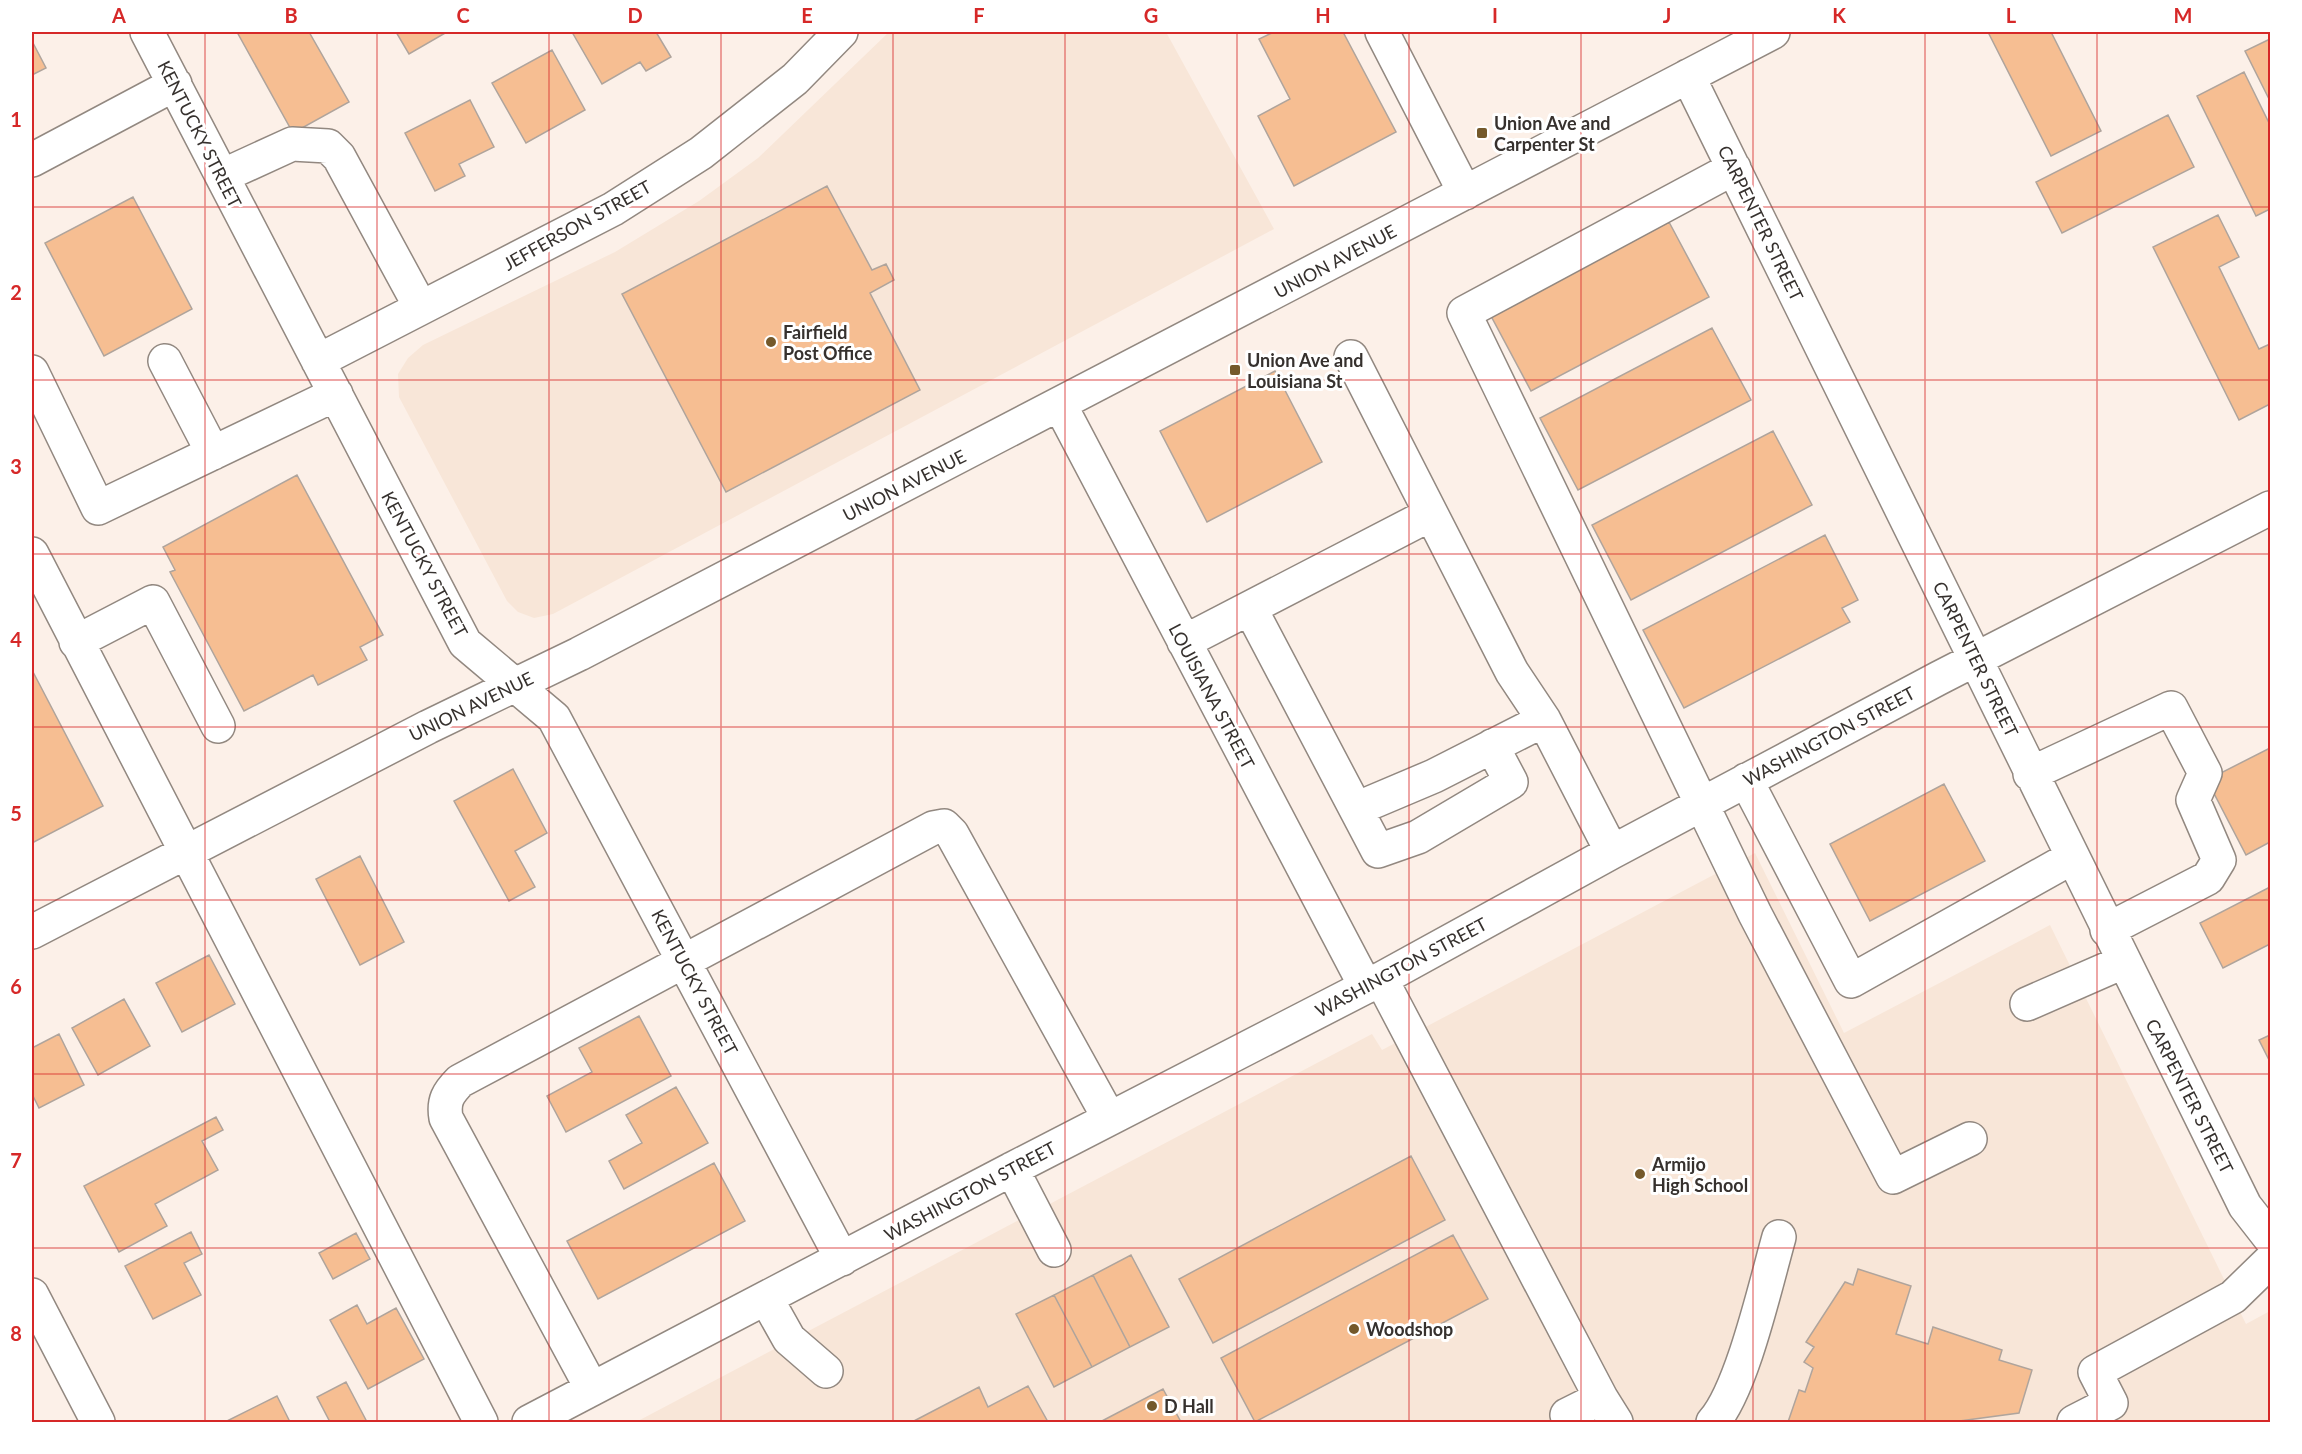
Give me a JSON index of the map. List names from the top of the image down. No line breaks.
{"streets":{"street":["KENTUCKY STREET","CARPENTER STREET","JEFFERSON STREET","UNION AVENUE","LOUISIANA STREET","WASHINGTON STREET"]},"crossings":[["KENTUCKY STREET","JEFFERSON STREET"],["KENTUCKY STREET","UNION AVENUE"],["KENTUCKY STREET","WASHINGTON STREET"],["CARPENTER STREET","UNION AVENUE"],["CARPENTER STREET","WASHINGTON STREET"],["UNION AVENUE","LOUISIANA STREET"],["LOUISIANA STREET","WASHINGTON STREET"]],"places":{"transit":["Union Ave and Carpenter St","Union Ave and Louisiana St"],"other":["Fairfield Post Office","Armijo High School","Woodshop","D Hall"]},"grid":{"columns":["A","B","C","D","E","F","G","H","I","J","K","L","M"],"rows":["1","2","3","4","5","6","7","8"]}}
